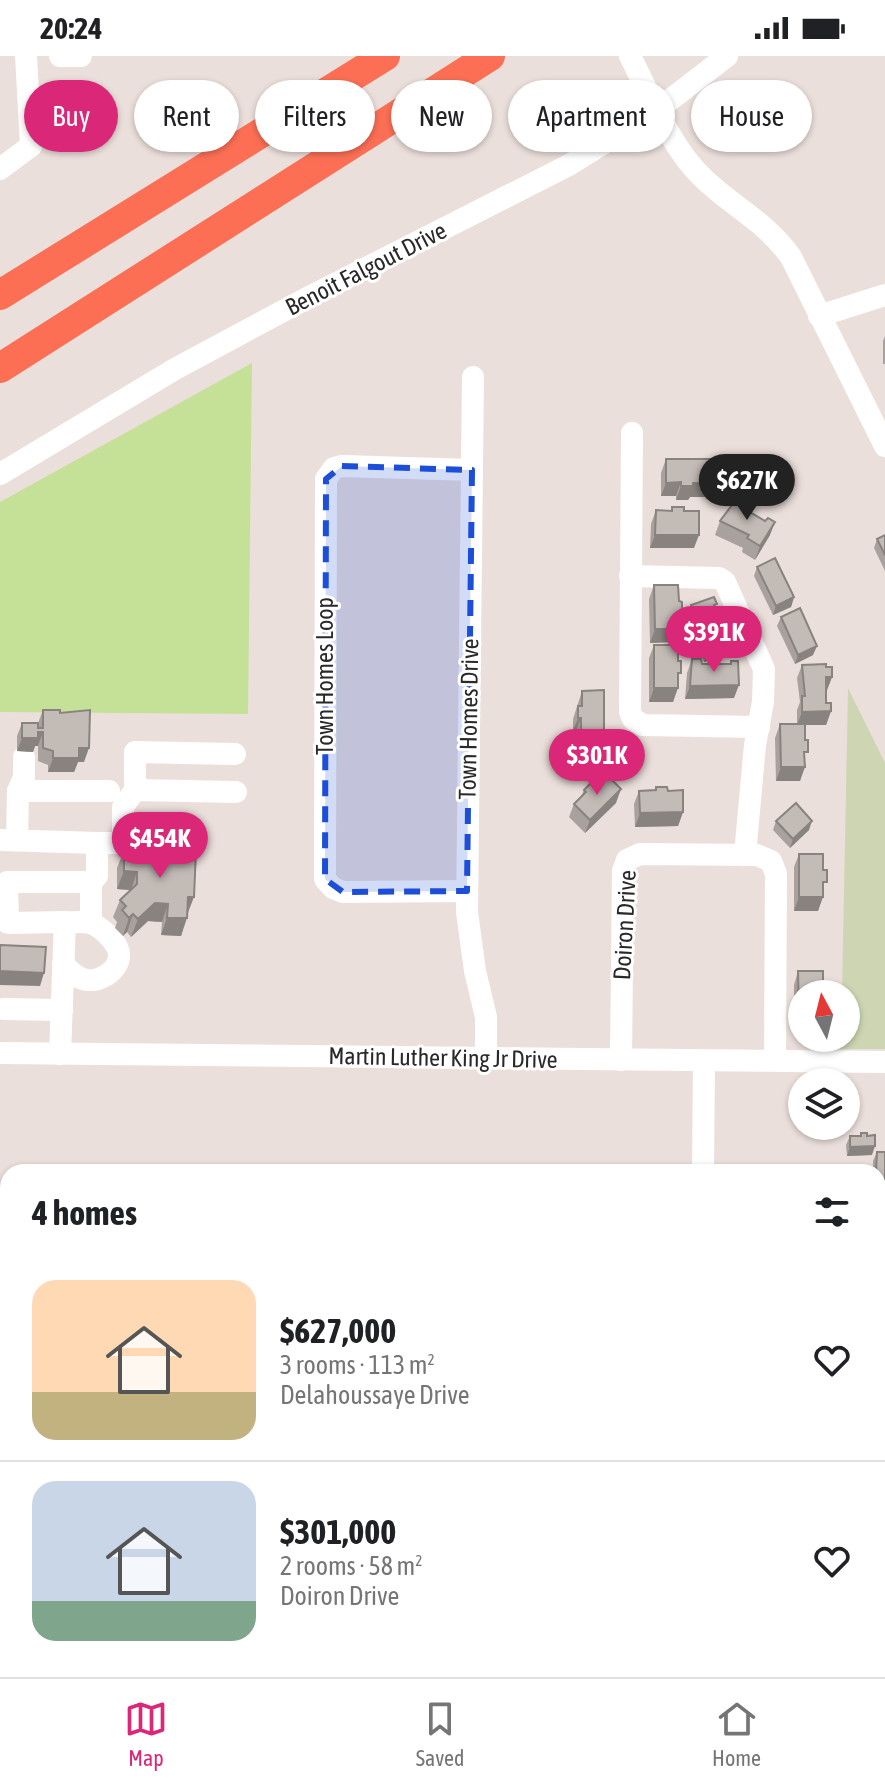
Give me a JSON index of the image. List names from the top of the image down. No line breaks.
{"streets":{"street":["Benoit Falgout Drive","Town Homes Loop","Town Homes Drive","Doiron Drive","Martin Luther King Jr Drive"]},"crossings":[["Town Homes Loop","Town Homes Drive"],["Town Homes Drive","Martin Luther King Jr Drive"],["Doiron Drive","Martin Luther King Jr Drive"]],"north":"top","page":{"status":"20:24","chip":["Buy","Rent","Filters","New","Apartment","House"],"price":["$627K","$391K","$301K","$454K"],"heading":"4 homes","list":[{"name":"$627,000","note":"3 rooms · 113 m² · Delahoussaye Drive"},{"name":"$301,000","note":"2 rooms · 58 m² · Doiron Drive"}],"tabs":["Map","Saved","Home"]}}
